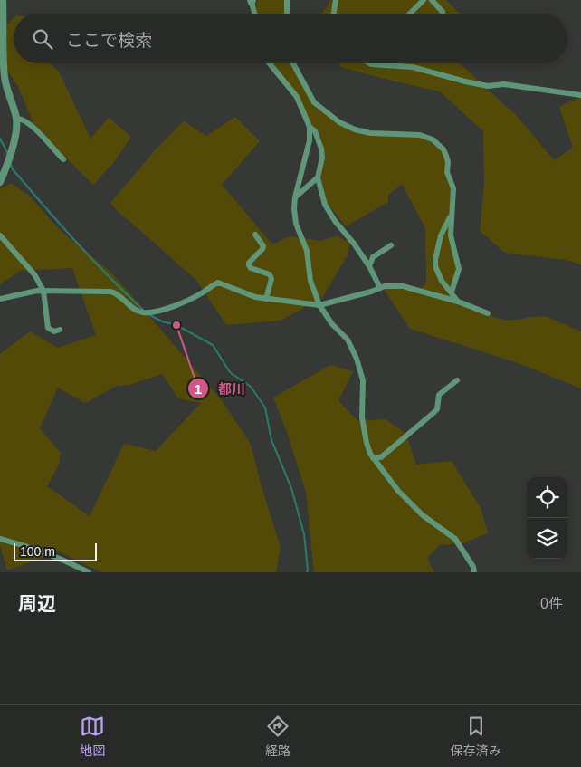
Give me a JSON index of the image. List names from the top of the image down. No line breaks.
{"places":["都川"],"scale_bar":"100 m","page":{"search":"ここで検索","scale":"100 m","heading":["周辺","0件"],"nav":["地図","経路","保存済み"]}}
